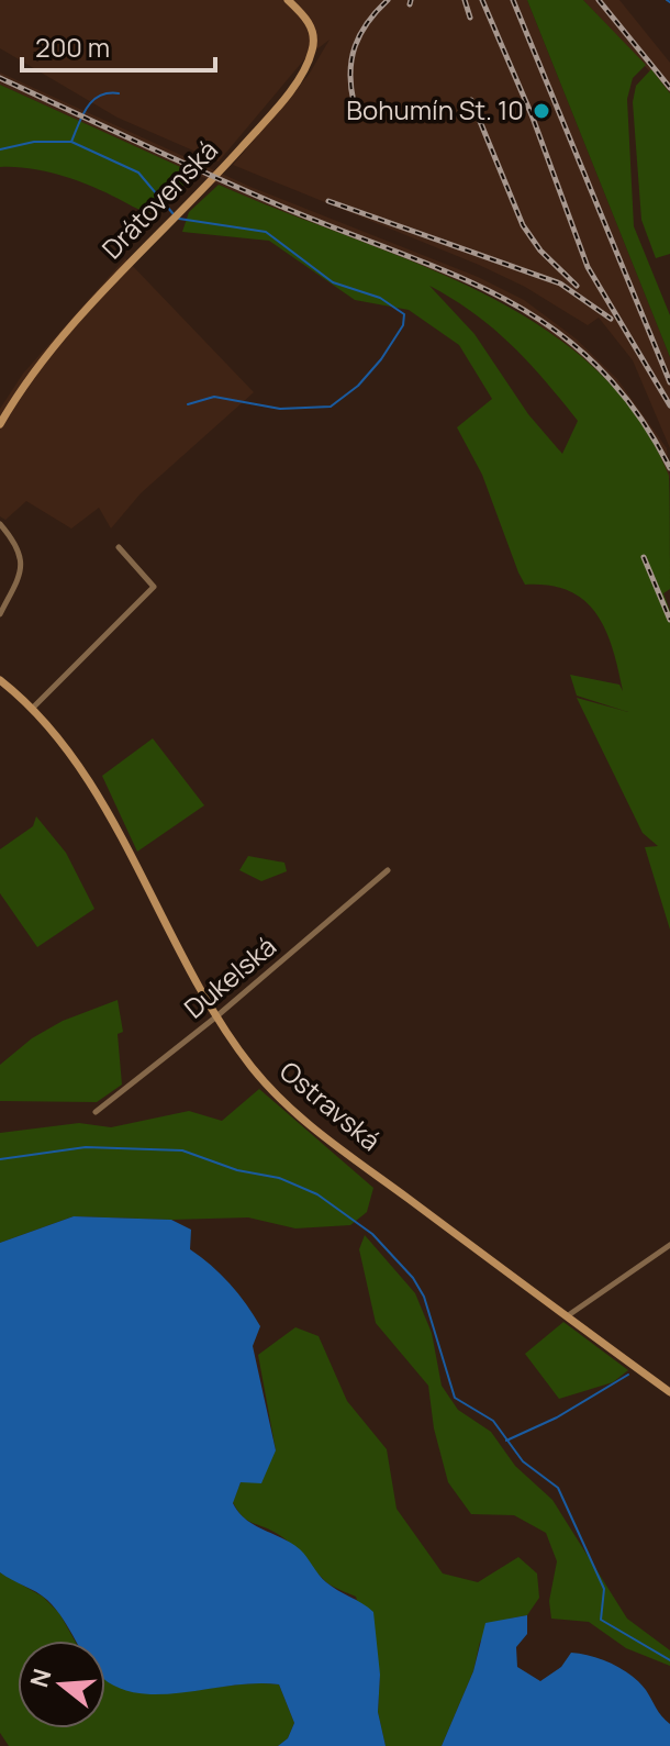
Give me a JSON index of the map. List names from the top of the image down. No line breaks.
{"streets":{"main road":["Drátovenská","Ostravská"],"street":["Dukelská"]},"crossings":[["Dukelská","Ostravská"]],"places":["Bohumín St. 10"],"scale_bar":"200 m","north":"left"}
